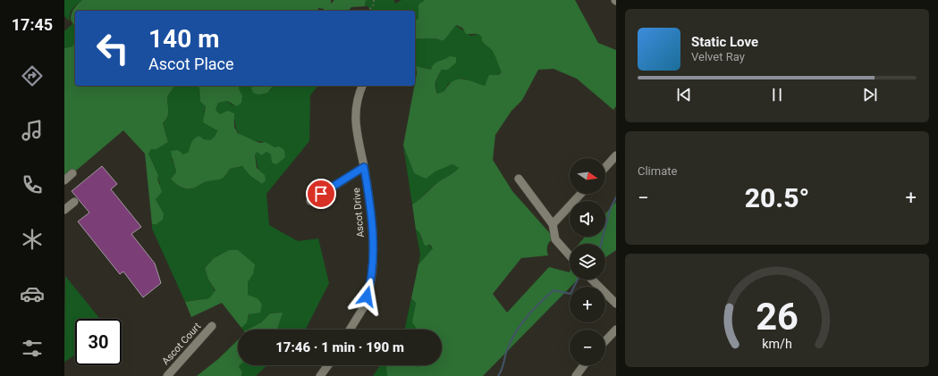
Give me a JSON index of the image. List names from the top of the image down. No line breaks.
{"streets":{"street":["Ascot Drive","Ascot Court"]},"north":"right","page":{"tabs":"17:45","turn":["140 m","Ascot Place"],"song":["Static Love","Velvet Ray"],"tile":"Climate","map_buttons":["+","−"],"heat":["−","20.5°","+"],"limit":"30","trip":"17:46 · 1 min · 190 m","gauge":["26","km/h"]}}
